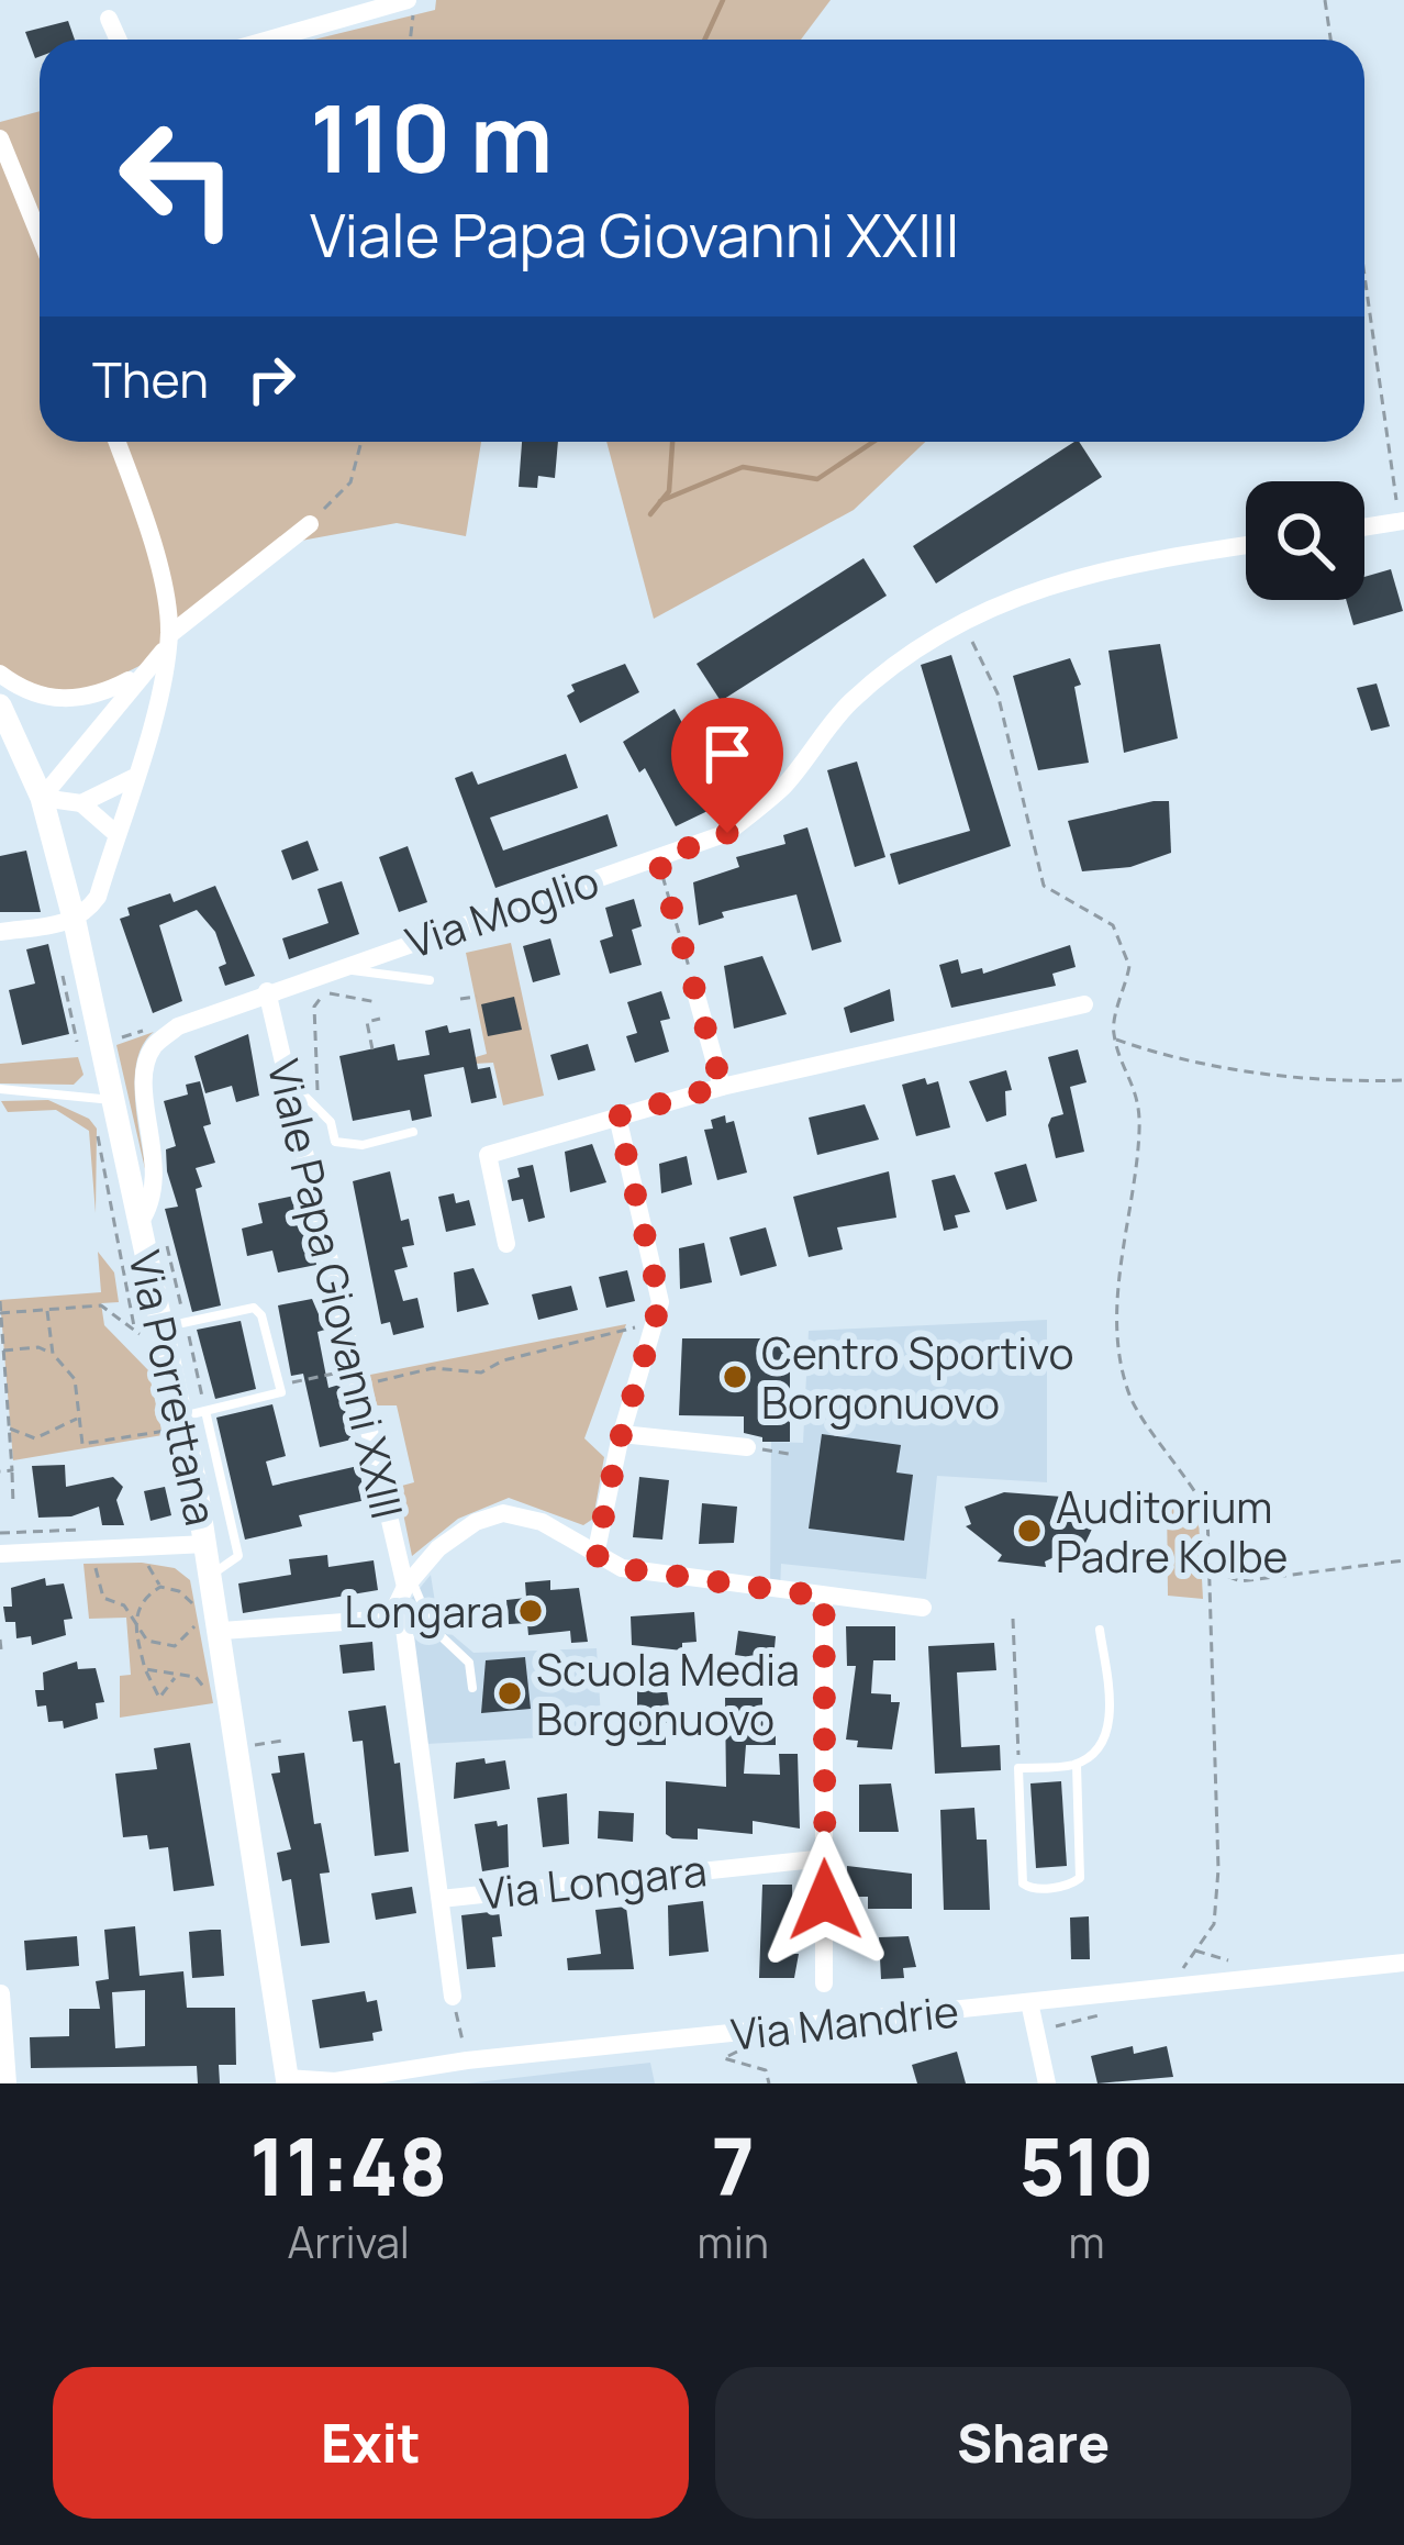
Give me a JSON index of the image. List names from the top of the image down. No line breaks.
{"streets":{"main road":["Via Porrettana"],"street":["Via Moglio","Viale Papa Giovanni XXIII","Via Longara","Via Mandrie"]},"crossings":[["Via Moglio","Viale Papa Giovanni XXIII"],["Viale Papa Giovanni XXIII","Via Longara"],["Via Porrettana","Via Mandrie"]],"places":["Centro Sportivo Borgonuovo","Auditorium Padre Kolbe","Longara","Scuola Media Borgonuovo"],"page":{"turn":["110 m","Viale Papa Giovanni XXIII"],"then":"Then","eta":["11:48","Arrival","7","min","510","m"],"buttons":["Exit","Share"]}}
